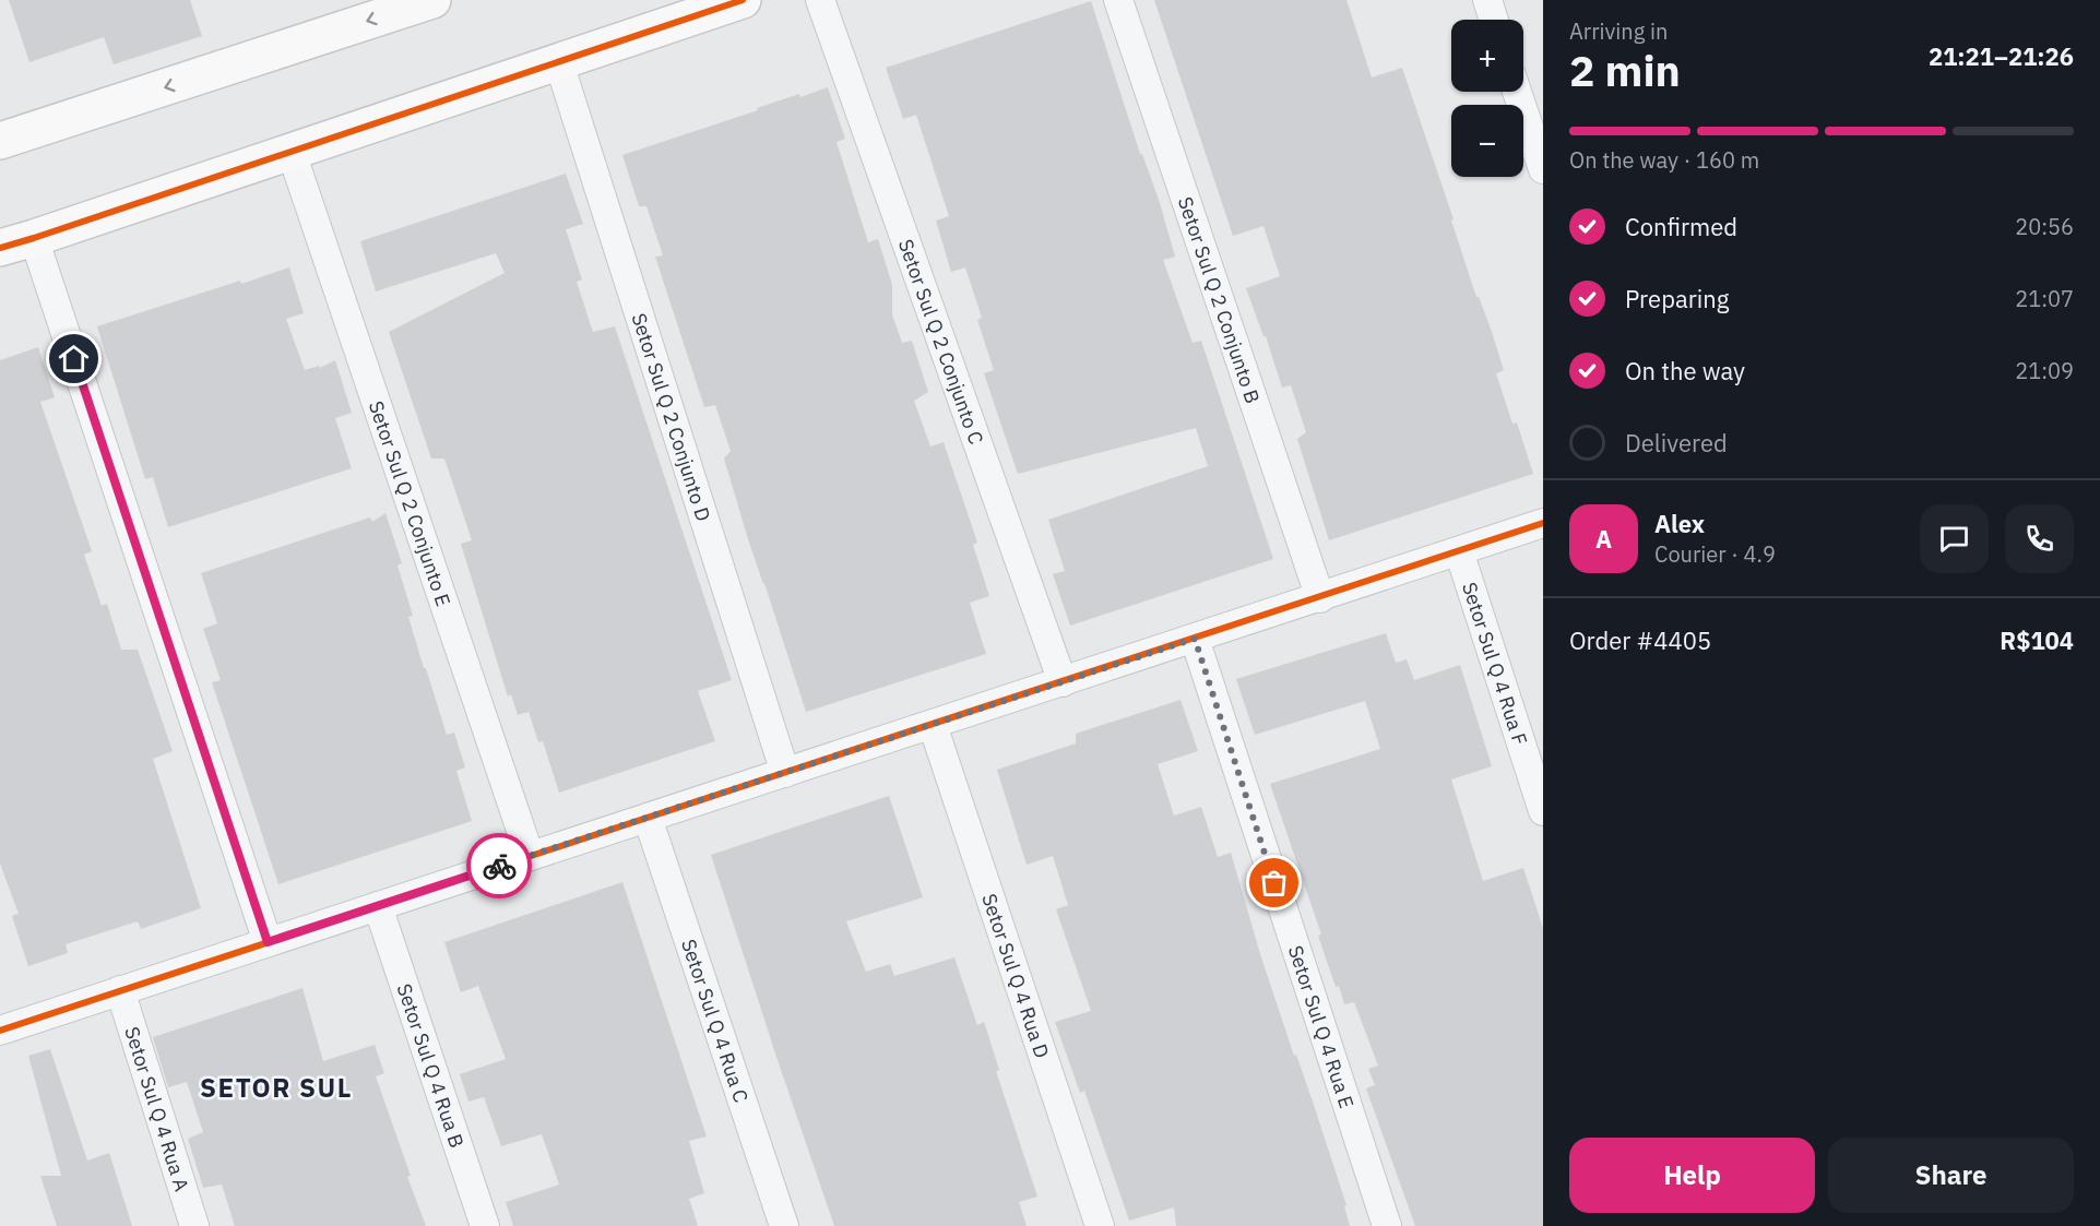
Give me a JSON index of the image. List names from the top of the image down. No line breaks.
{"streets":{"street":["Setor Sul Q 2 Conjunto B","Setor Sul Q 2 Conjunto C","Setor Sul Q 2 Conjunto D","Setor Sul Q 2 Conjunto E","Setor Sul Q 4 Rua F","Setor Sul Q 4 Rua D","Setor Sul Q 4 Rua C","Setor Sul Q 4 Rua E","Setor Sul Q 4 Rua B","Setor Sul Q 4 Rua A"]},"districts":["SETOR SUL"],"page":{"heading":["2 min","Arriving in","21:21–21:26"],"panel":["Alex","Courier · 4.9","Order #4405","R$104"],"map_buttons":["+","−"],"bar":"On the way · 160 m","list":[["Confirmed","20:56"],["Preparing","21:07"],["On the way","21:09"],"Delivered"],"round":"A","buttons":["Help","Share"]}}
